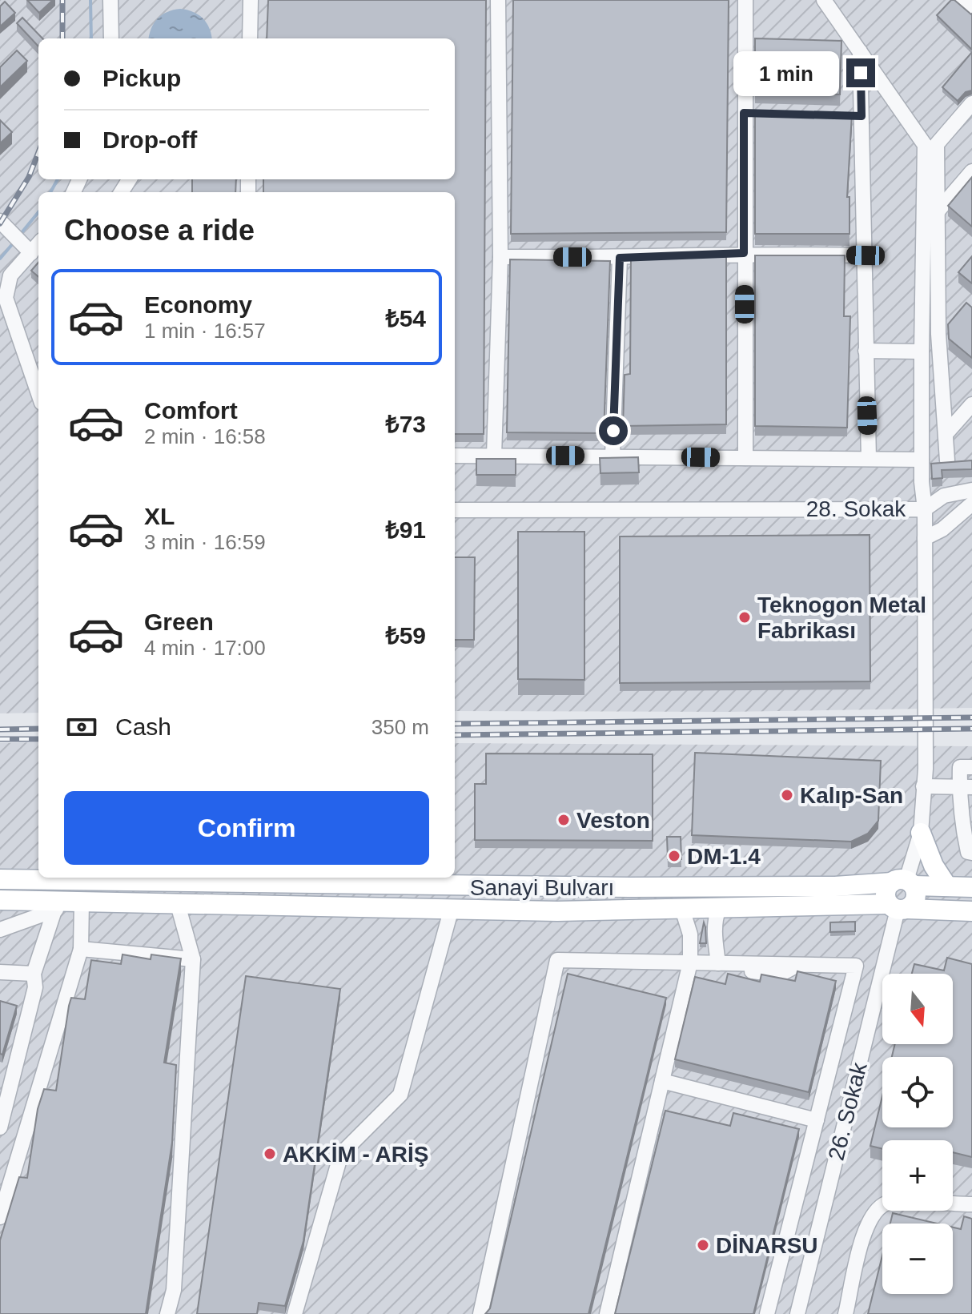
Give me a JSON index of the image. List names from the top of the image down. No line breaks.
{"streets":{"main road":["Sanayi Bulvarı"],"street":["28. Sokak","26. Sokak"]},"crossings":[["28. Sokak","Sanayi Bulvarı"],["Sanayi Bulvarı","26. Sokak"]],"places":["Teknogon Metal Fabrikası","Kalıp-San","Veston","DM-1.4","AKKİM - ARİŞ","DİNARSU"],"north":"bottom","page":{"banner":["Pickup","Drop-off"],"bubble":"1 min","heading":"Choose a ride","list":[{"name":"Economy","note":"1 min · 16:57","value":"₺54"},{"name":"Comfort","note":"2 min · 16:58","value":"₺73"},{"name":"XL","note":"3 min · 16:59","value":"₺91"},{"name":"Green","note":"4 min · 17:00","value":"₺59"}],"pay":["Cash","350 m"],"buttons":"Confirm","map_buttons":["+","−"]}}
